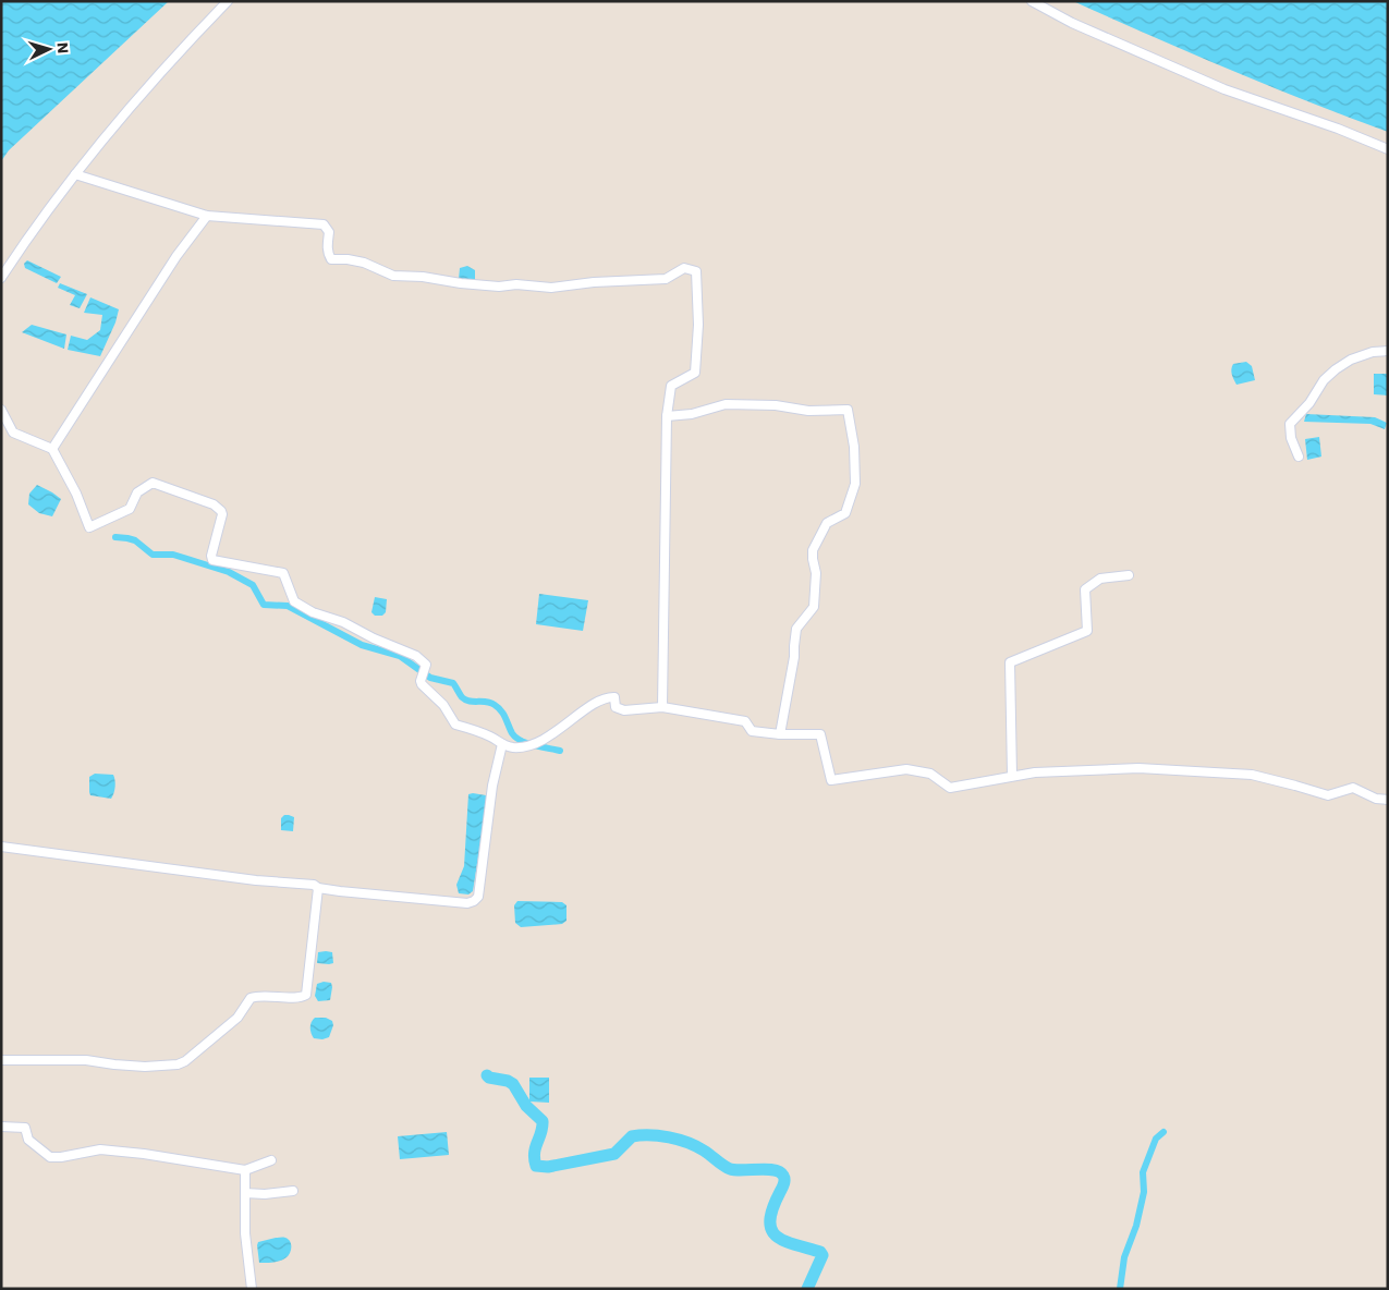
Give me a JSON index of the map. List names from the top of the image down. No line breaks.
{"north":"right"}
